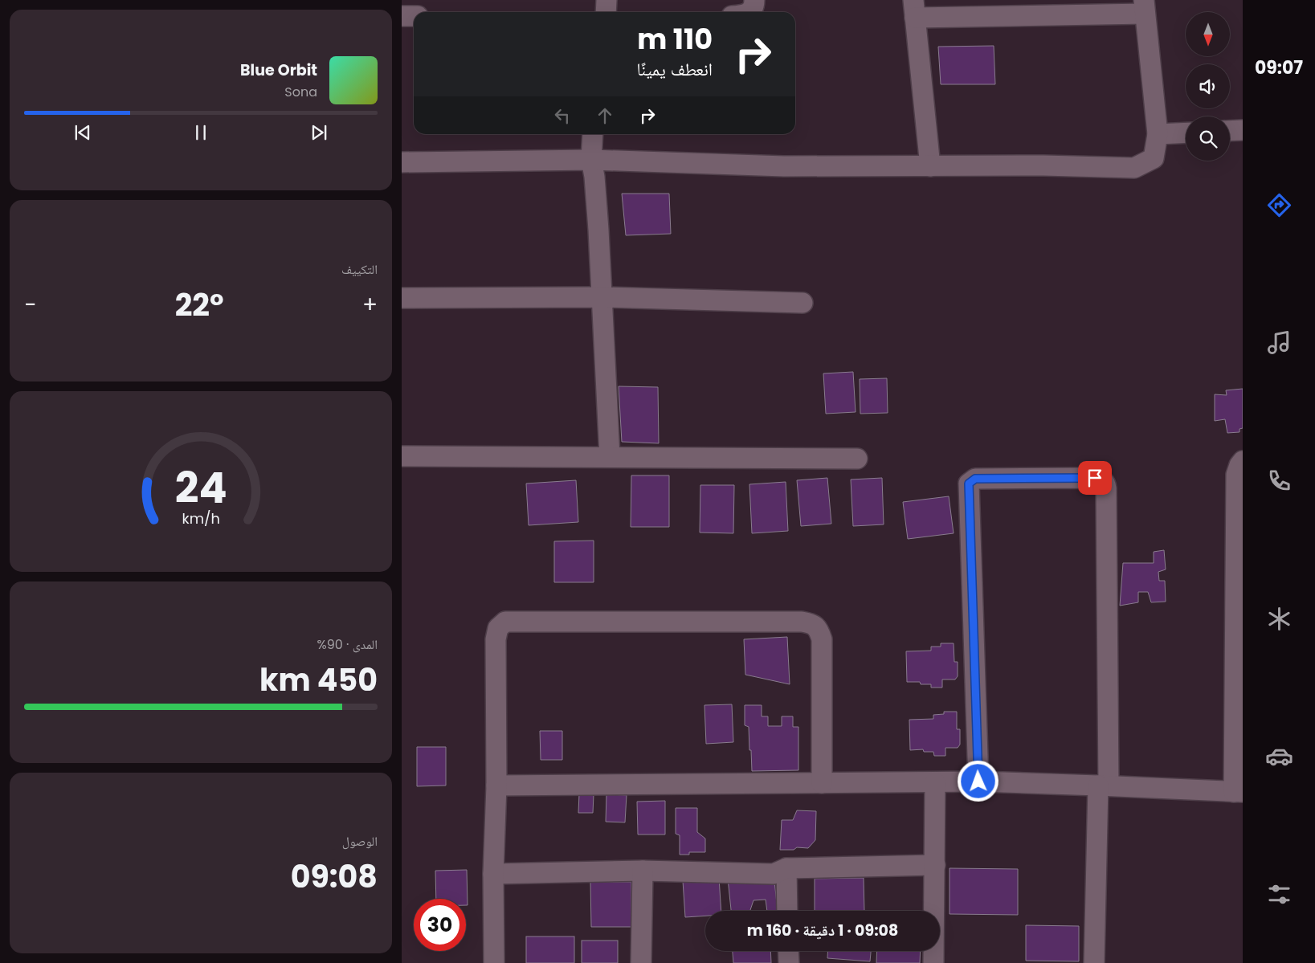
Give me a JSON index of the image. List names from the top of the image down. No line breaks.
{"north":"bottom","page":{"tabs":"09:07","turn":["110 m","انعطف يمينًا"],"song":["Blue Orbit","Sona"],"tile":["التكييف",["المدى · 90%","450 km"],["الوصول","09:08"]],"heat":["−","22°","+"],"limit":"30","trip":"09:08 · 1 دقيقة · 160 m","gauge":["24","km/h"]}}
